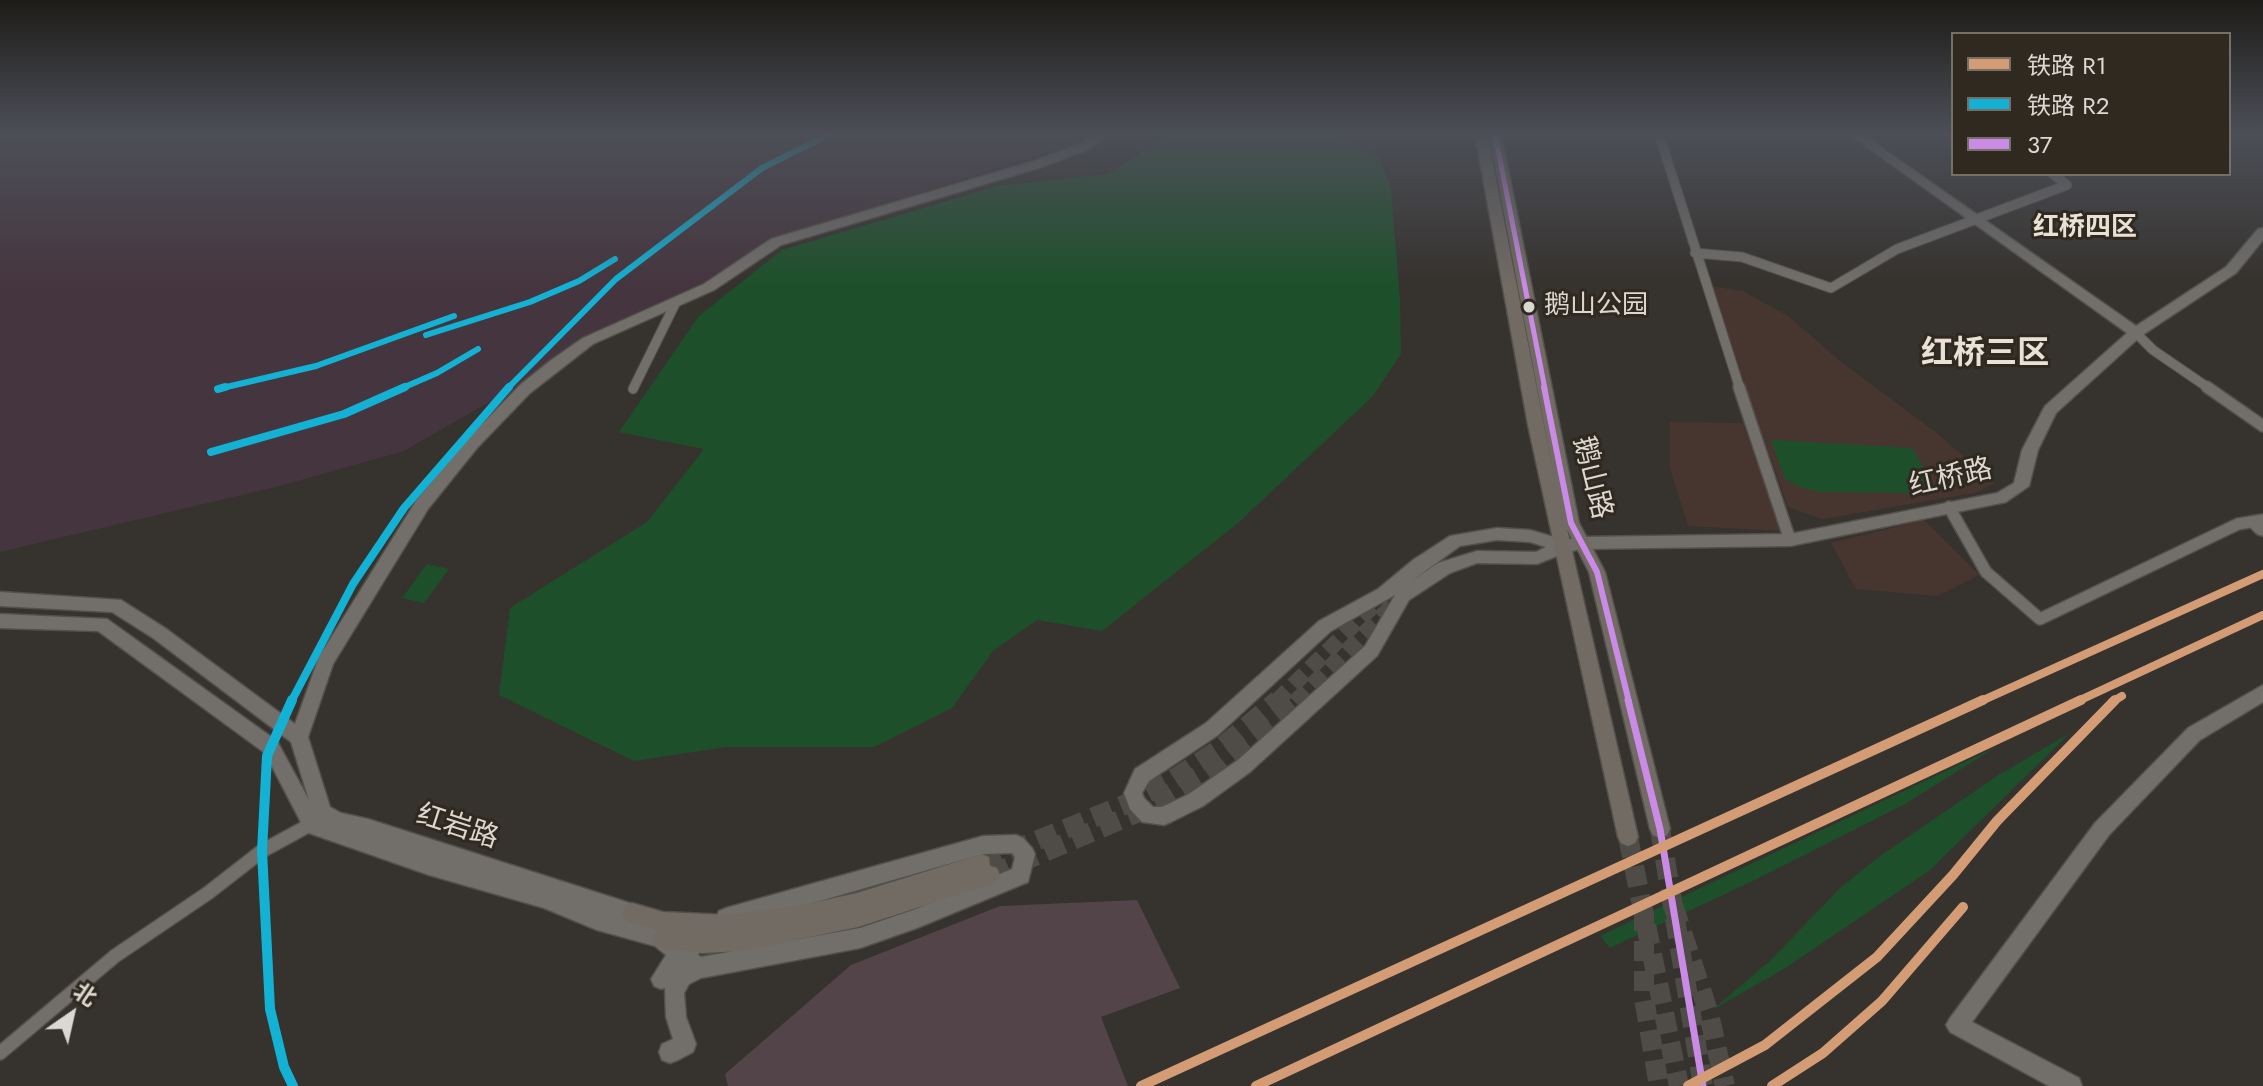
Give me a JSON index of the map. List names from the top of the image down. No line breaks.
{"streets":{"main road":["鹅山路","红岩路"],"street":["红桥路"]},"crossings":[["鹅山路","红桥路"]],"districts":["红桥四区","红桥三区"],"places":["鹅山公园"],"lines":["rail line R2","transit line 37","rail line R1"],"legend":["铁路 R1","铁路 R2","37"],"north":"top right"}
